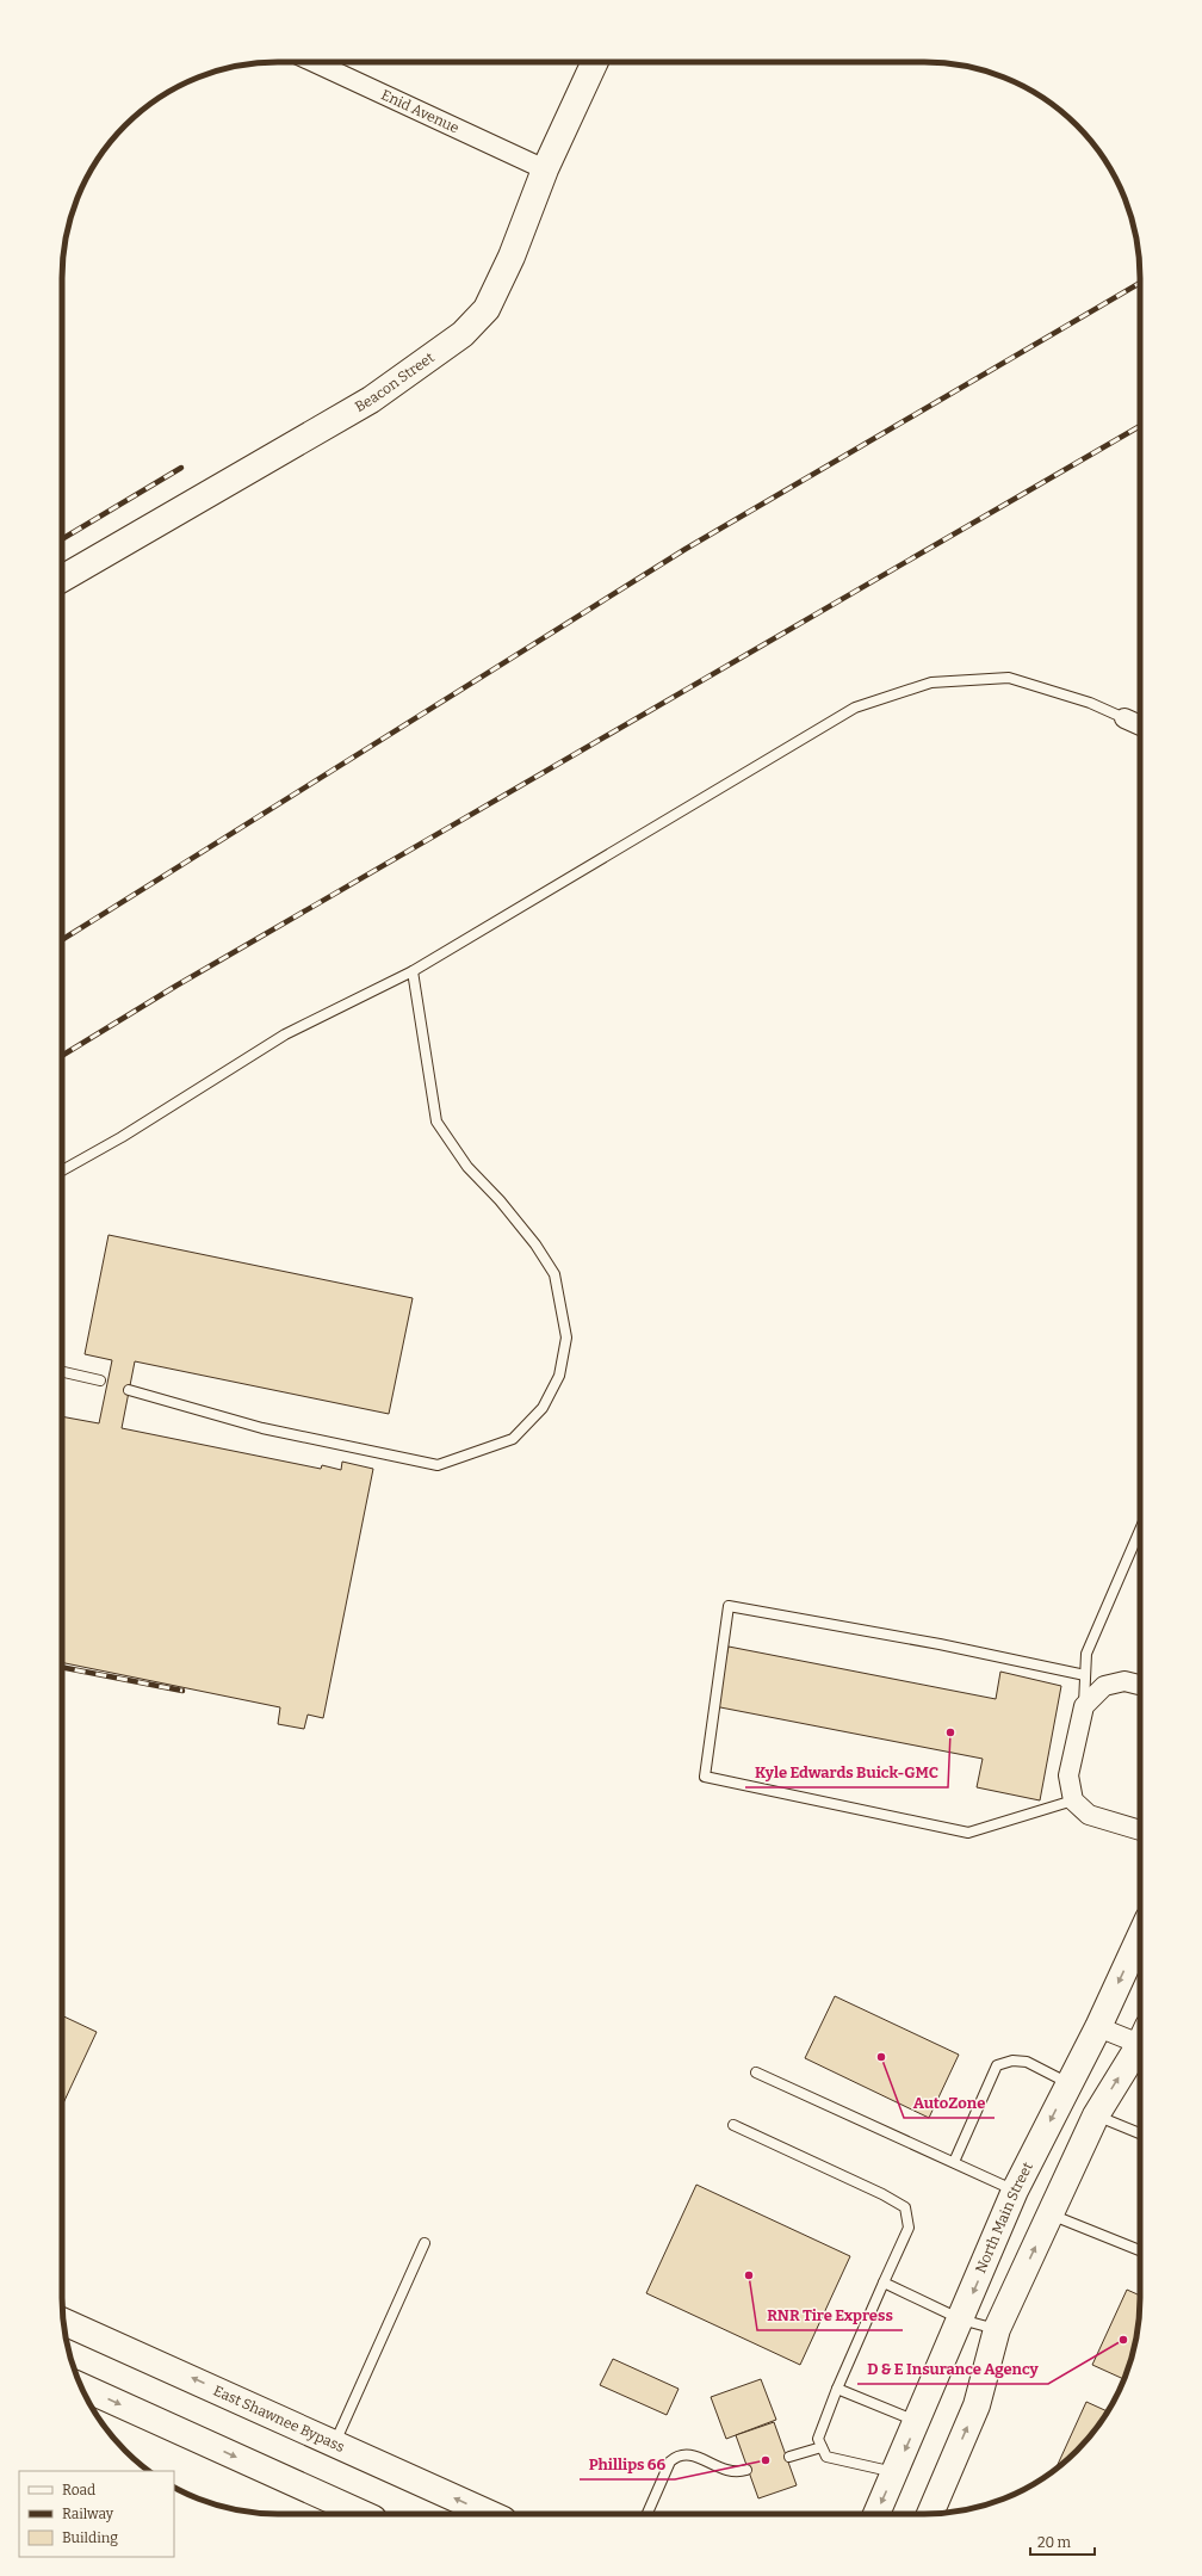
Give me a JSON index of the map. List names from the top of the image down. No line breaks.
{"streets":{"main road":["Beacon Street","North Main Street","East Shawnee Bypass"],"street":["Enid Avenue"]},"crossings":[["Enid Avenue","Beacon Street"]],"places":["Kyle Edwards Buick-GMC","AutoZone","RNR Tire Express","D & E Insurance Agency","Phillips 66"],"legend":["Road","Railway","Building"],"scale_bar":"20 m"}
